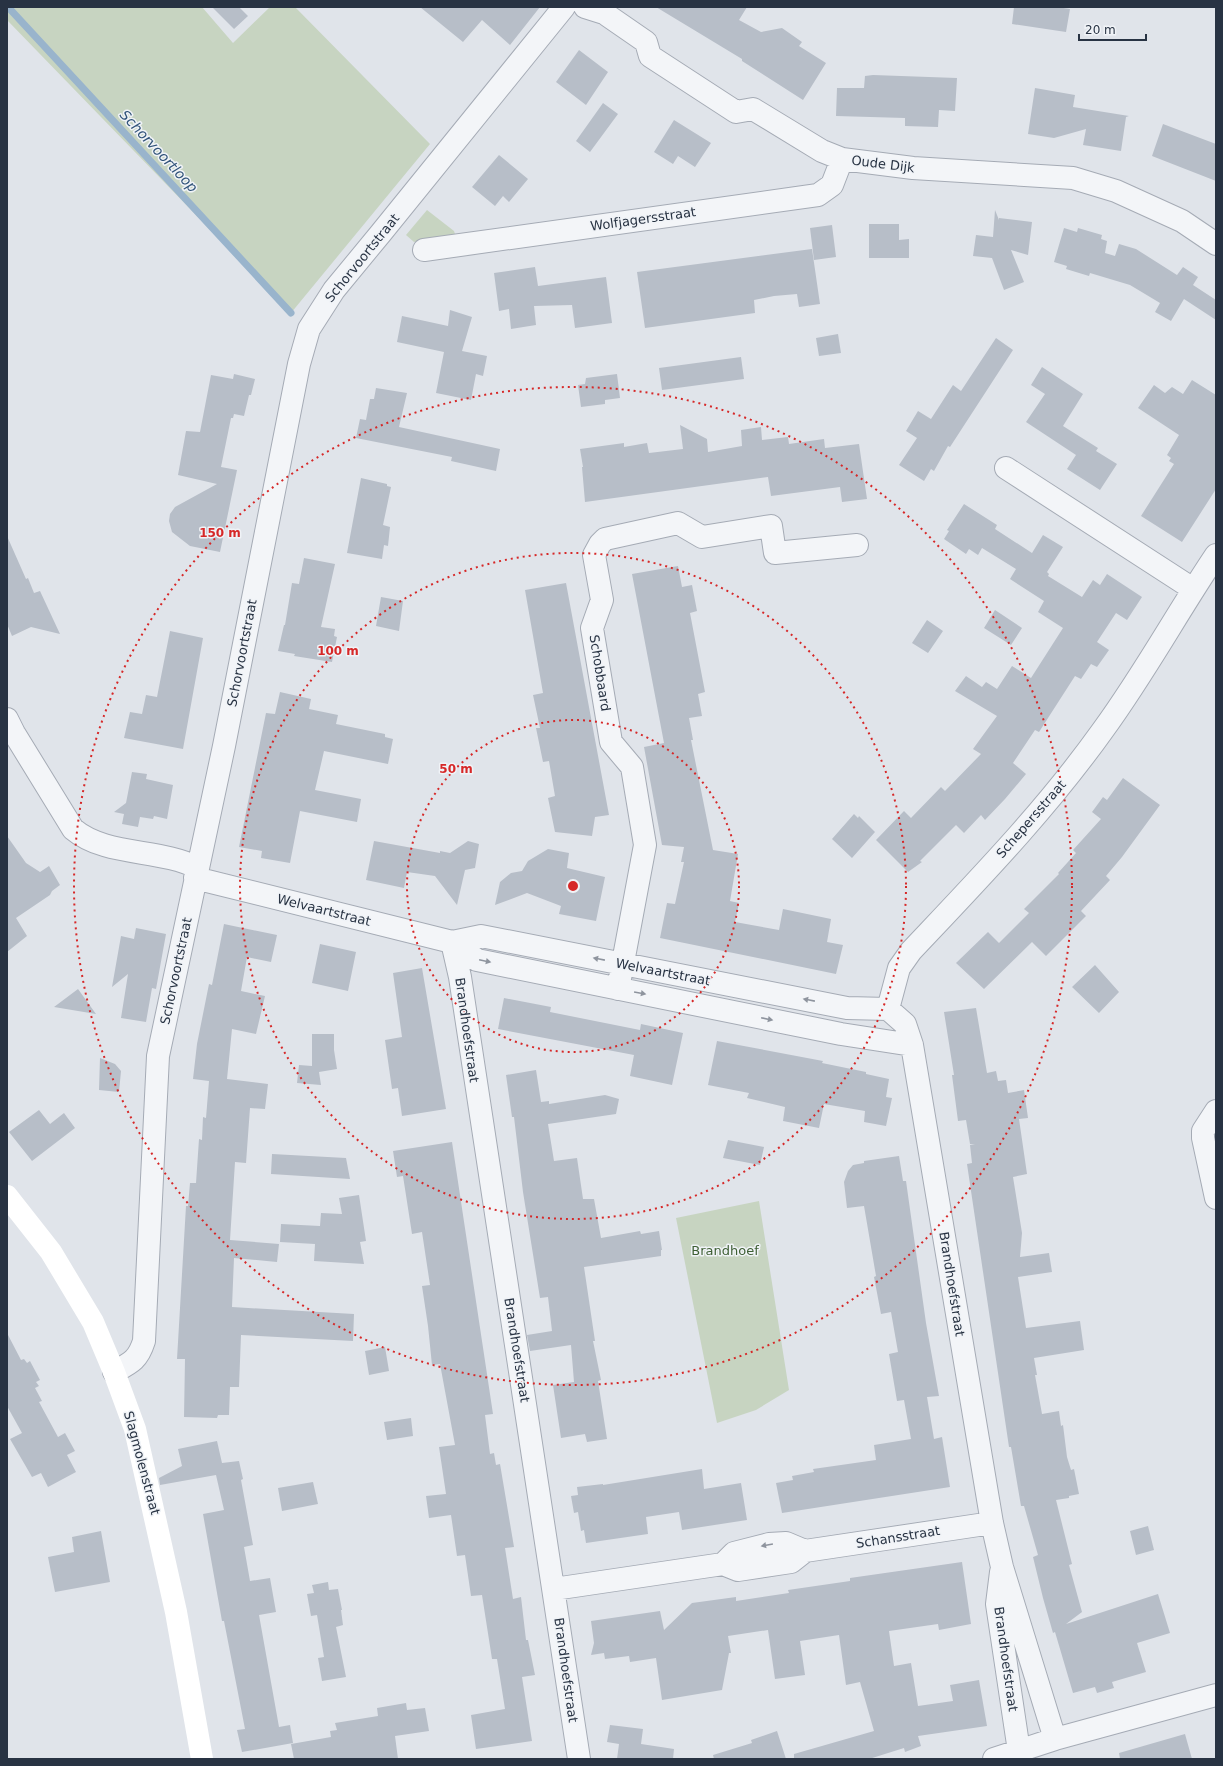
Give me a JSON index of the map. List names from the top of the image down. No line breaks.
{"streets":{"street":["Oude Dijk","Wolfjagersstraat","Schorvoortstraat","Schobbaard","Schepersstraat","Welvaartstraat","Brandhoefstraat","Slagmolenstraat","Schansstraat"]},"crossings":[["Oude Dijk","Wolfjagersstraat"],["Schorvoortstraat","Welvaartstraat"],["Schorvoortstraat","Slagmolenstraat"],["Schobbaard","Welvaartstraat"],["Schepersstraat","Brandhoefstraat"],["Welvaartstraat","Brandhoefstraat"],["Brandhoefstraat","Schansstraat"]],"water":["Schorvoortloop"],"parks":["Brandhoef"],"scale_bar":"20 m","rings":["150 m","100 m","50 m"]}
